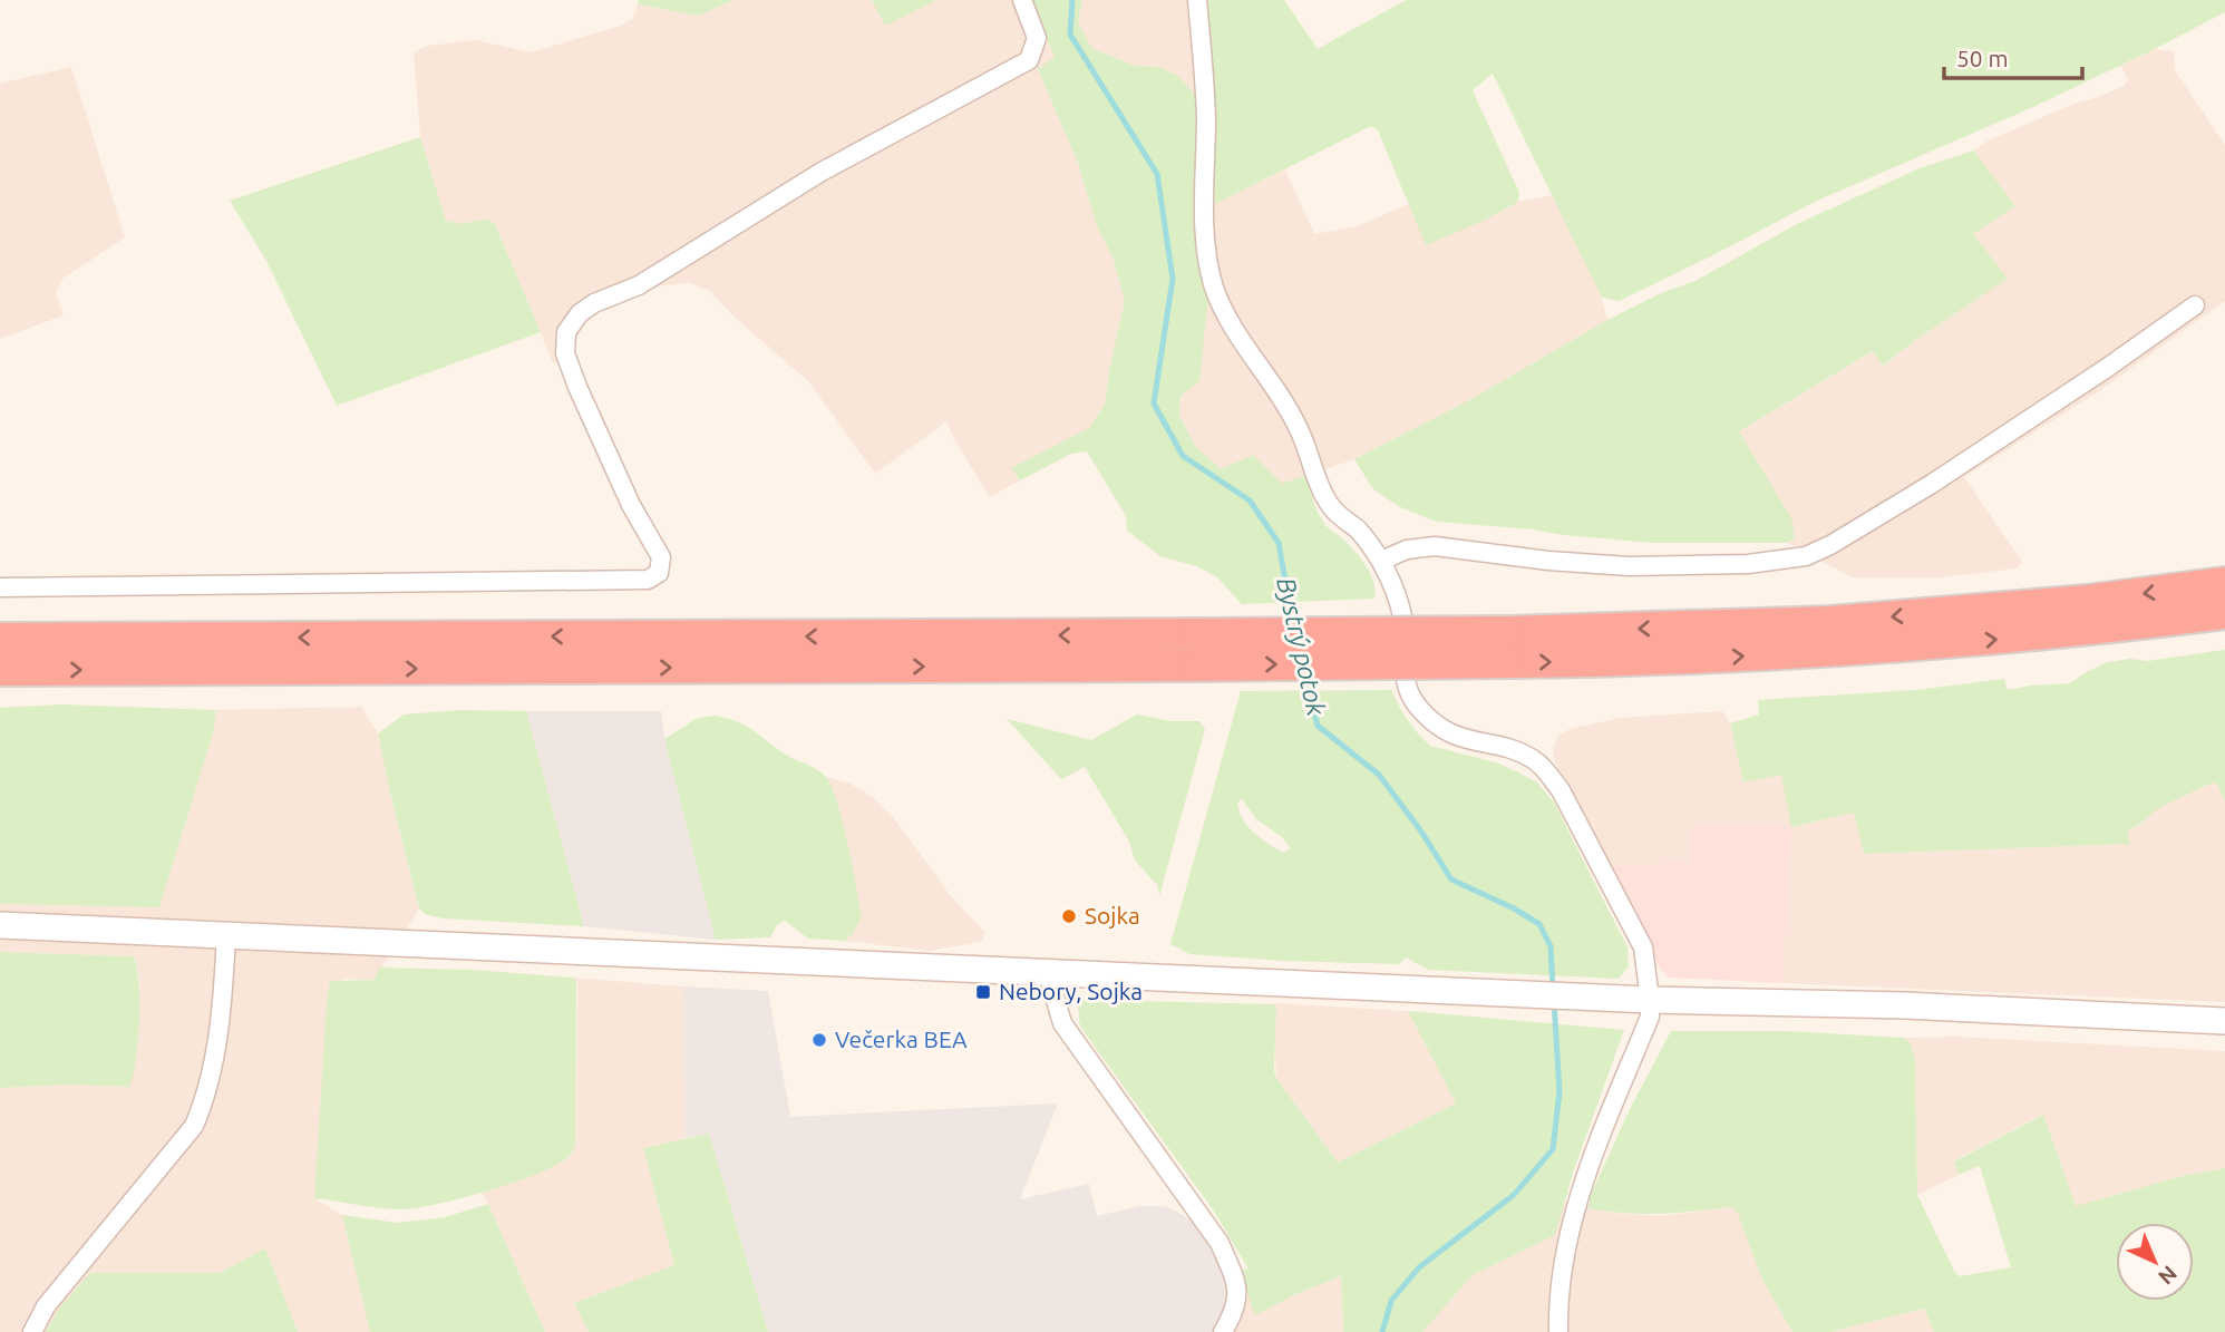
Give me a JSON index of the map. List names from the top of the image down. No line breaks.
{"water":["Bystrý potok"],"places":{"other":["Sojka","Večerka BEA"],"transit":["Nebory, Sojka"]},"scale_bar":"50 m","north":"bottom right"}
